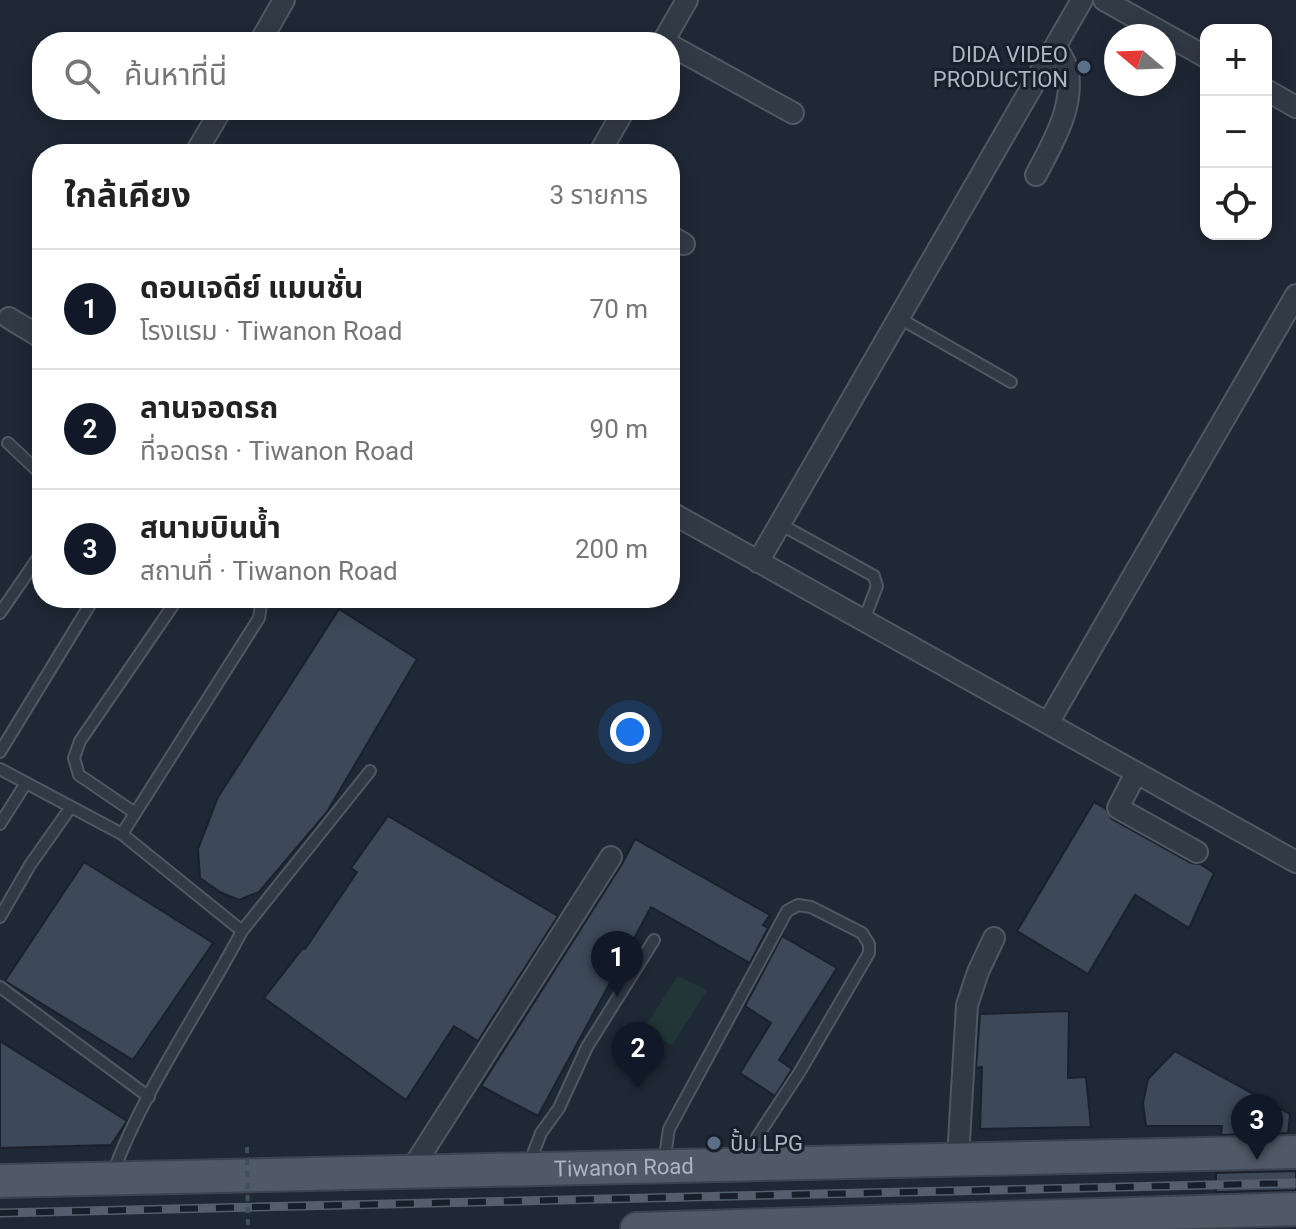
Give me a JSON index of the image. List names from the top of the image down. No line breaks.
{"streets":{"main road":["Tiwanon Road"]},"places":["DIDA VIDEO PRODUCTION","ปั้ม LPG"],"north":"left","page":{"map_buttons":["+","−"],"search":"ค้นหาที่นี่","heading":["ใกล้เคียง","3 รายการ"],"list":[{"mark":"1","name":"ดอนเจดีย์ แมนชั่น","note":"โรงแรม · Tiwanon Road","value":"70 m"},{"mark":"2","name":"ลานจอดรถ","note":"ที่จอดรถ · Tiwanon Road","value":"90 m"},{"mark":"3","name":"สนามบินน้ำ","note":"สถานที่ · Tiwanon Road","value":"200 m"}],"pins":["1","2","3"]}}
